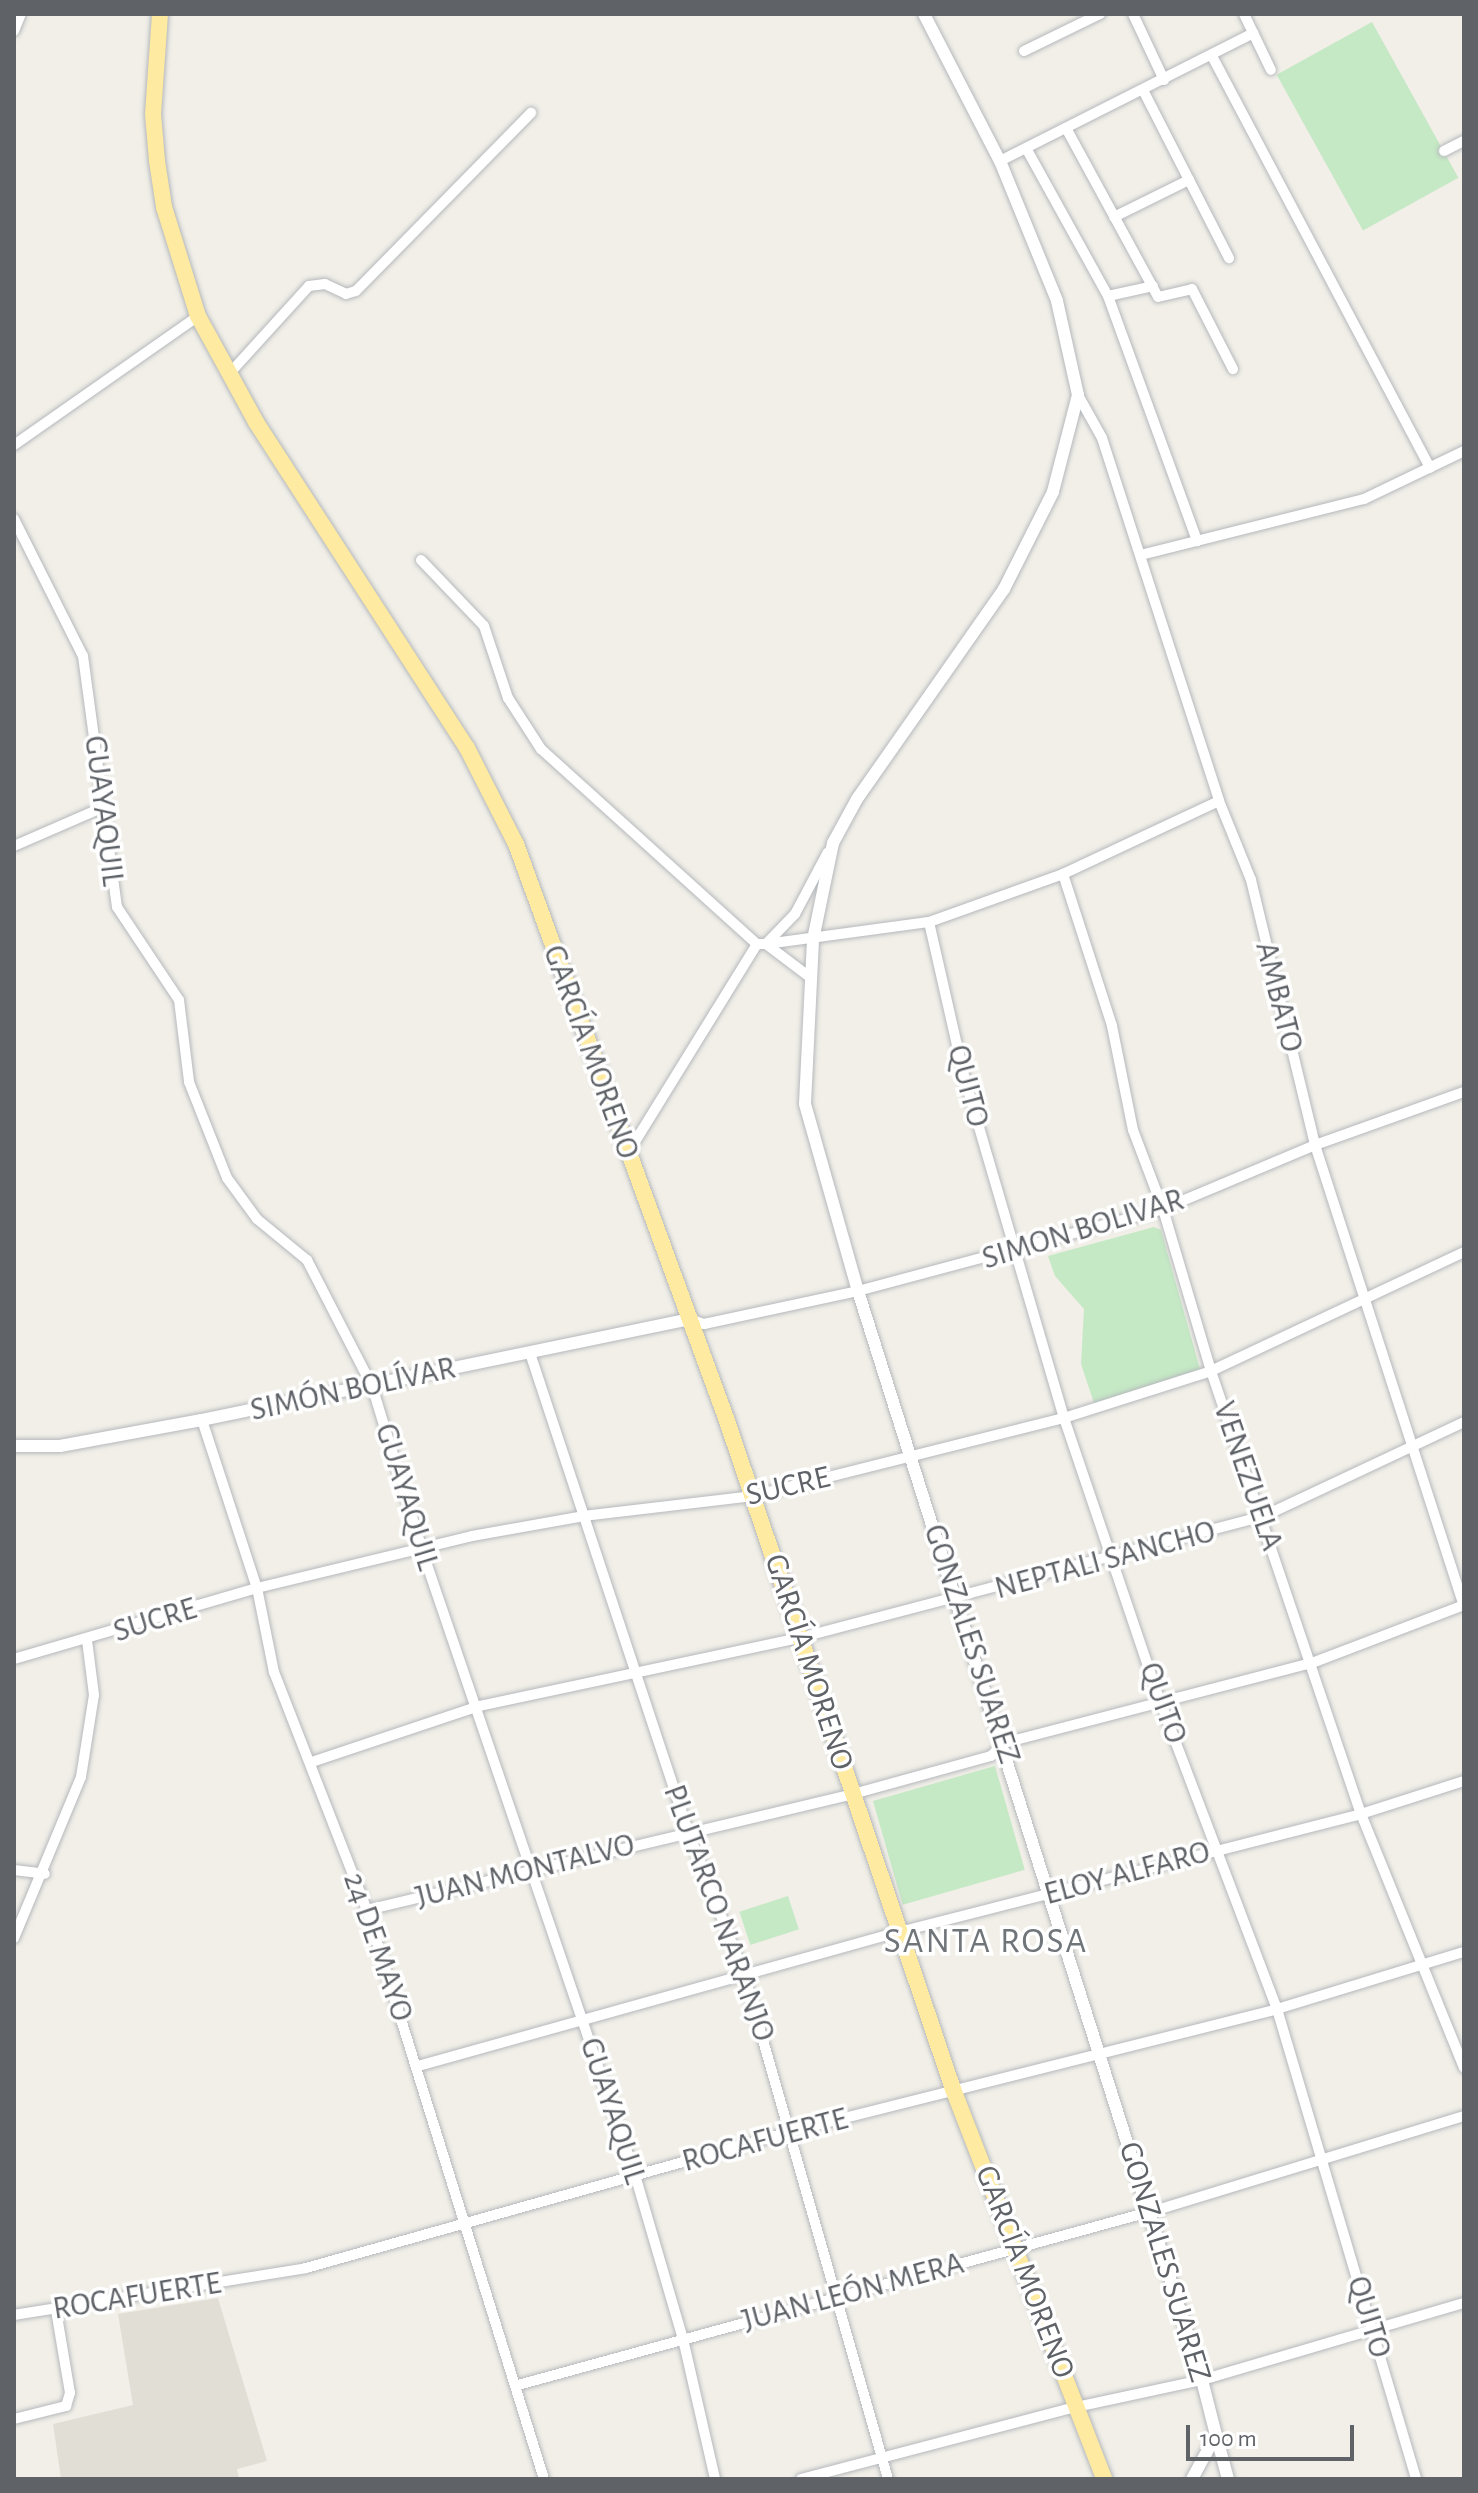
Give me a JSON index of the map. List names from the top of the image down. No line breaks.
{"streets":{"highway":["GARCÍA MORENO"],"street":["GUAYAQUIL","AMBATO","QUITO","SIMON BOLIVAR","SIMÓN BOLÍVAR","VENEZUELA","SUCRE","NEPTALI SANCHO","GONZALES SUAREZ","JUAN MONTALVO","ELOY ALFARO","PLUTARCO NARANJO","24 DE MAYO","ROCAFUERTE","JUAN LEÓN MERA"]},"crossings":[["GUAYAQUIL","SIMÓN BOLÍVAR"],["GUAYAQUIL","SUCRE"],["GUAYAQUIL","NEPTALI SANCHO"],["GUAYAQUIL","JUAN MONTALVO"],["GUAYAQUIL","ELOY ALFARO"],["GUAYAQUIL","ROCAFUERTE"],["GUAYAQUIL","JUAN LEÓN MERA"],["AMBATO","SIMON BOLIVAR"],["AMBATO","SUCRE"],["AMBATO","NEPTALI SANCHO"],["AMBATO","GONZALES SUAREZ"],["AMBATO","JUAN MONTALVO"],["GARCÍA MORENO","SIMON BOLIVAR"],["GARCÍA MORENO","SIMÓN BOLÍVAR"],["GARCÍA MORENO","SUCRE"],["GARCÍA MORENO","NEPTALI SANCHO"],["GARCÍA MORENO","JUAN MONTALVO"],["GARCÍA MORENO","ELOY ALFARO"],["GARCÍA MORENO","ROCAFUERTE"],["GARCÍA MORENO","JUAN LEÓN MERA"],["QUITO","SIMON BOLIVAR"],["QUITO","SUCRE"],["QUITO","NEPTALI SANCHO"],["QUITO","JUAN MONTALVO"],["QUITO","ELOY ALFARO"],["QUITO","ROCAFUERTE"],["QUITO","JUAN LEÓN MERA"],["SIMON BOLIVAR","SIMÓN BOLÍVAR"],["SIMON BOLIVAR","VENEZUELA"],["SIMON BOLIVAR","GONZALES SUAREZ"],["SIMÓN BOLÍVAR","PLUTARCO NARANJO"],["SIMÓN BOLÍVAR","24 DE MAYO"],["VENEZUELA","SUCRE"],["VENEZUELA","NEPTALI SANCHO"],["VENEZUELA","JUAN MONTALVO"],["VENEZUELA","ELOY ALFARO"],["VENEZUELA","ROCAFUERTE"],["SUCRE","GONZALES SUAREZ"],["SUCRE","PLUTARCO NARANJO"],["SUCRE","24 DE MAYO"],["NEPTALI SANCHO","GONZALES SUAREZ"],["NEPTALI SANCHO","PLUTARCO NARANJO"],["NEPTALI SANCHO","24 DE MAYO"],["GONZALES SUAREZ","JUAN MONTALVO"],["GONZALES SUAREZ","ELOY ALFARO"],["GONZALES SUAREZ","ROCAFUERTE"],["GONZALES SUAREZ","JUAN LEÓN MERA"],["JUAN MONTALVO","PLUTARCO NARANJO"],["JUAN MONTALVO","24 DE MAYO"],["ELOY ALFARO","PLUTARCO NARANJO"],["ELOY ALFARO","24 DE MAYO"],["PLUTARCO NARANJO","ROCAFUERTE"],["PLUTARCO NARANJO","JUAN LEÓN MERA"],["24 DE MAYO","ROCAFUERTE"],["24 DE MAYO","JUAN LEÓN MERA"]],"districts":["SANTA ROSA"],"scale_bar":"100 m"}
